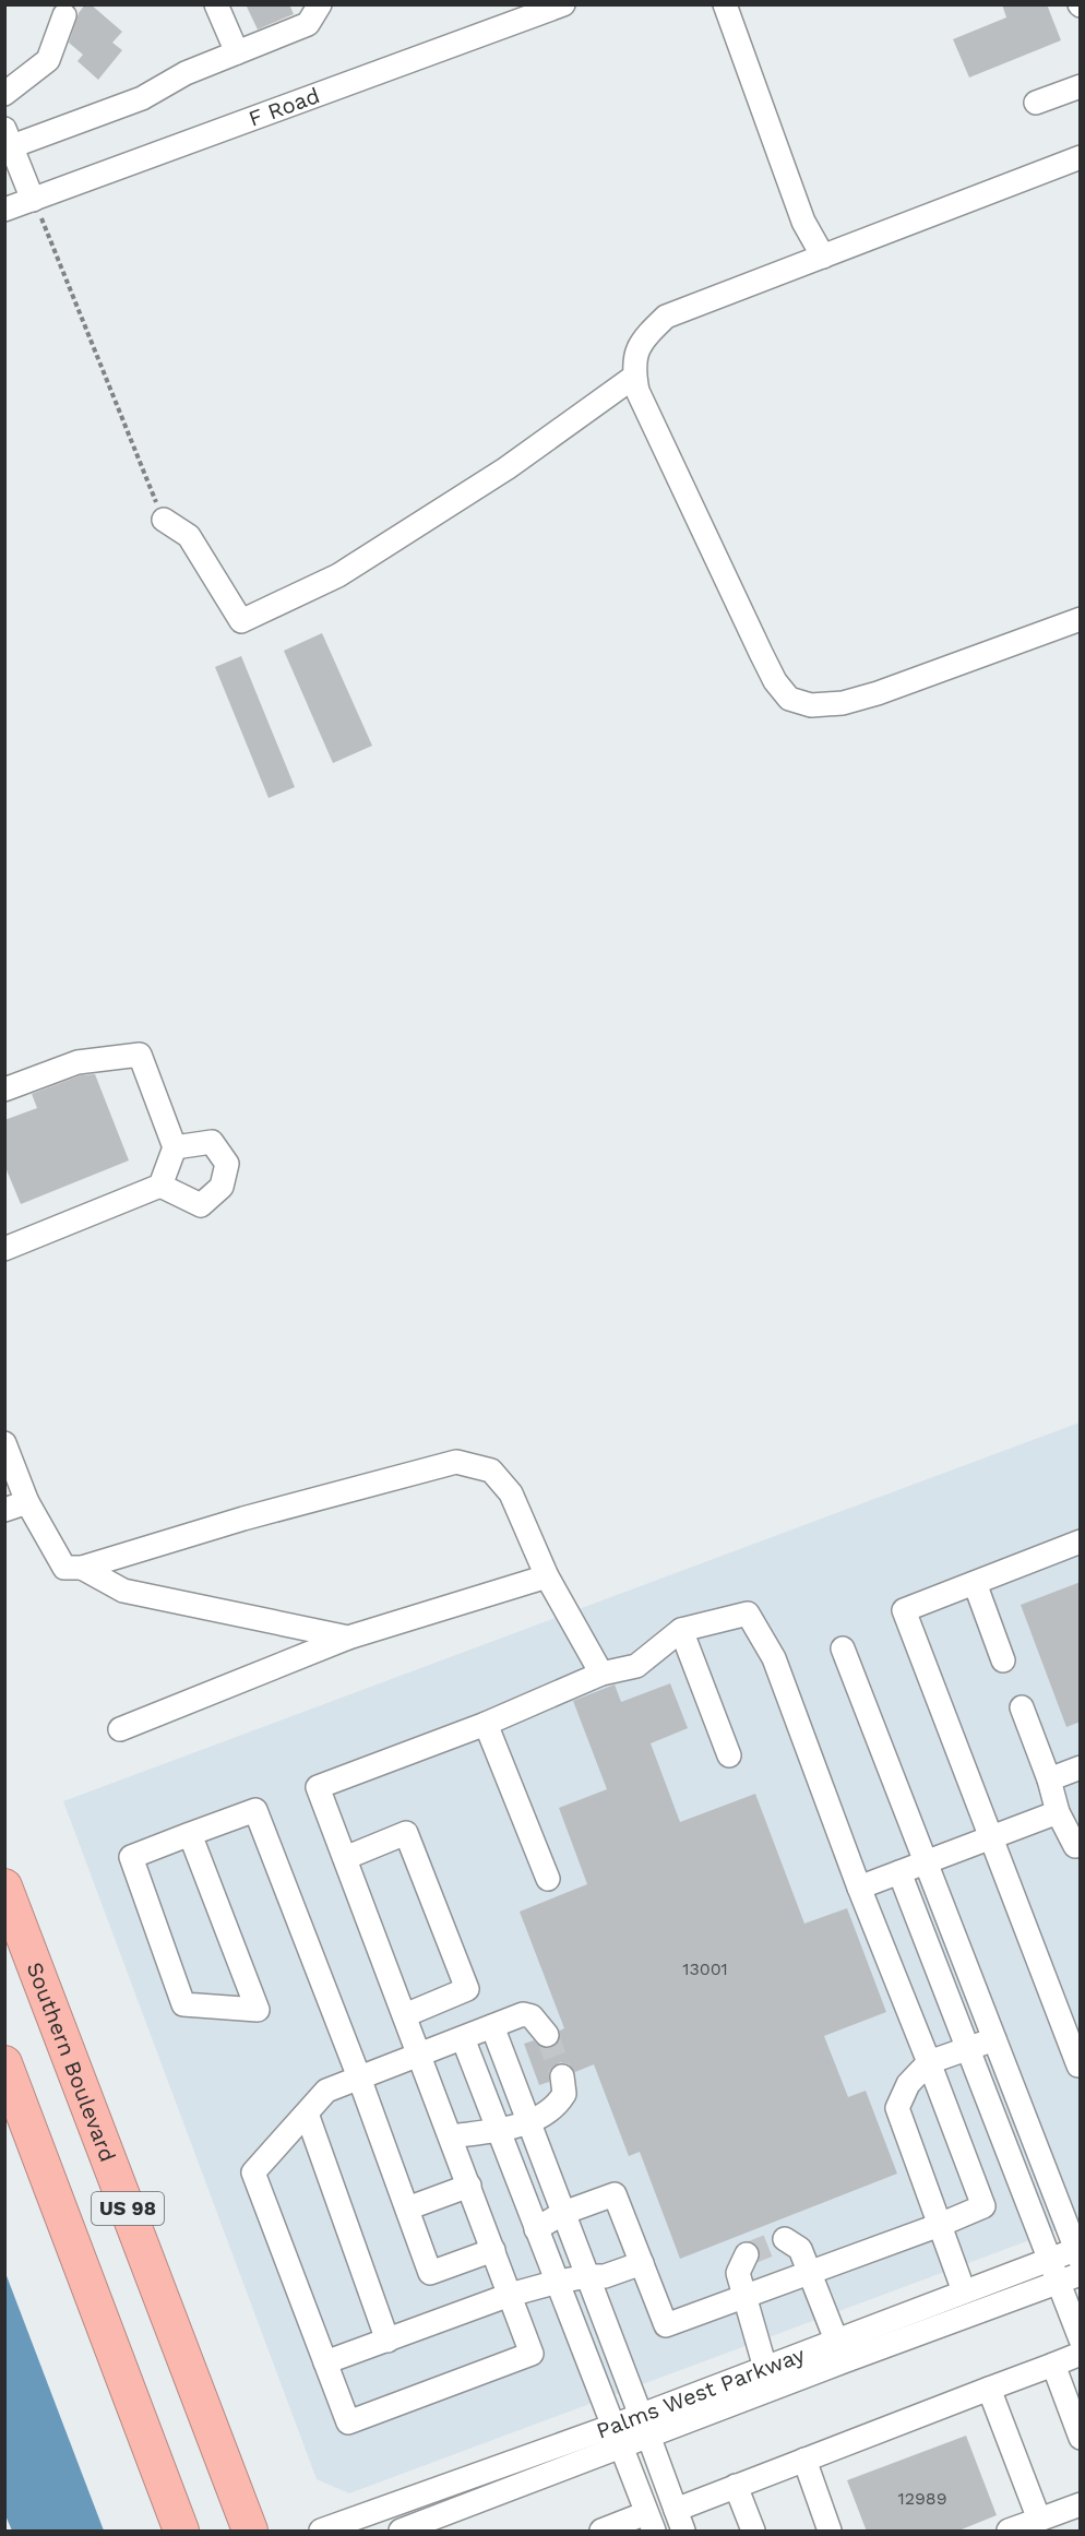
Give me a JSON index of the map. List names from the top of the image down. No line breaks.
{"streets":{"highway":["Southern Boulevard","US 98"],"street":["F Road","Palms West Parkway"]},"house_numbers":["13001","12989"]}
